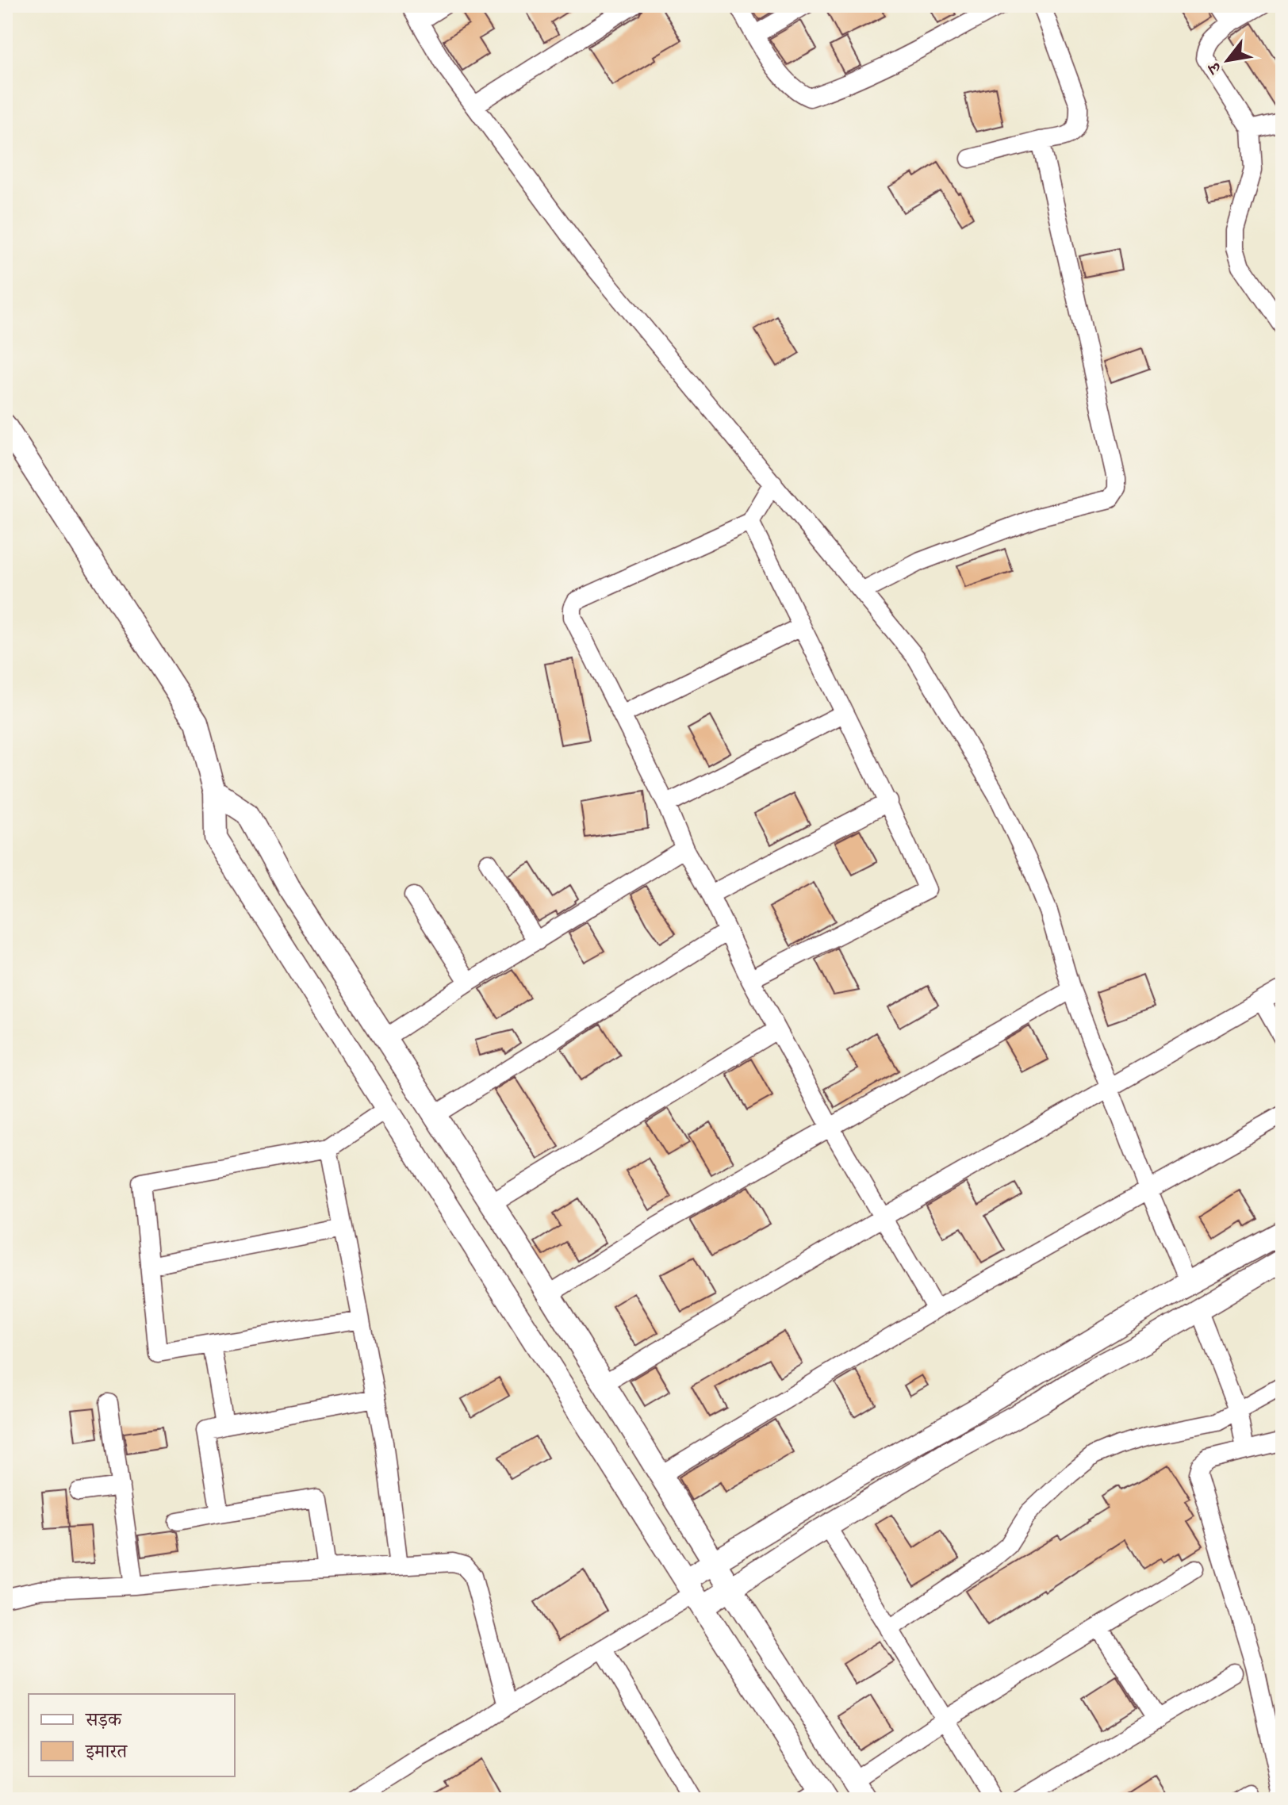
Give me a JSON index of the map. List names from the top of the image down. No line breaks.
{"legend":["सड़क","इमारत"],"north":"bottom left"}
